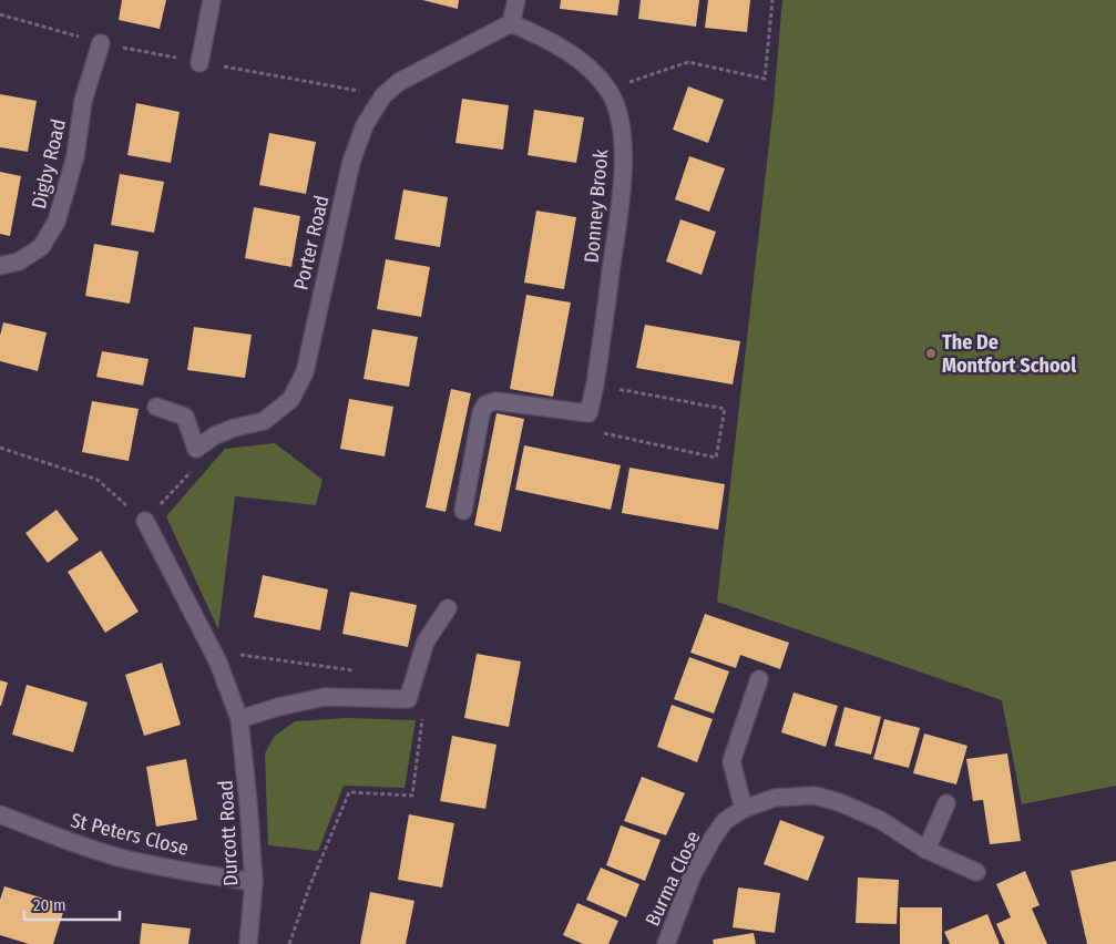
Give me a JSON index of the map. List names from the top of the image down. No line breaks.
{"streets":{"street":["Digby Road","Donney Brook","Porter Road","Durcott Road","St Peters Close","Burma Close"]},"crossings":[["Donney Brook","Porter Road"],["Durcott Road","St Peters Close"]],"places":["The De Montfort School"],"scale_bar":"20 m"}
